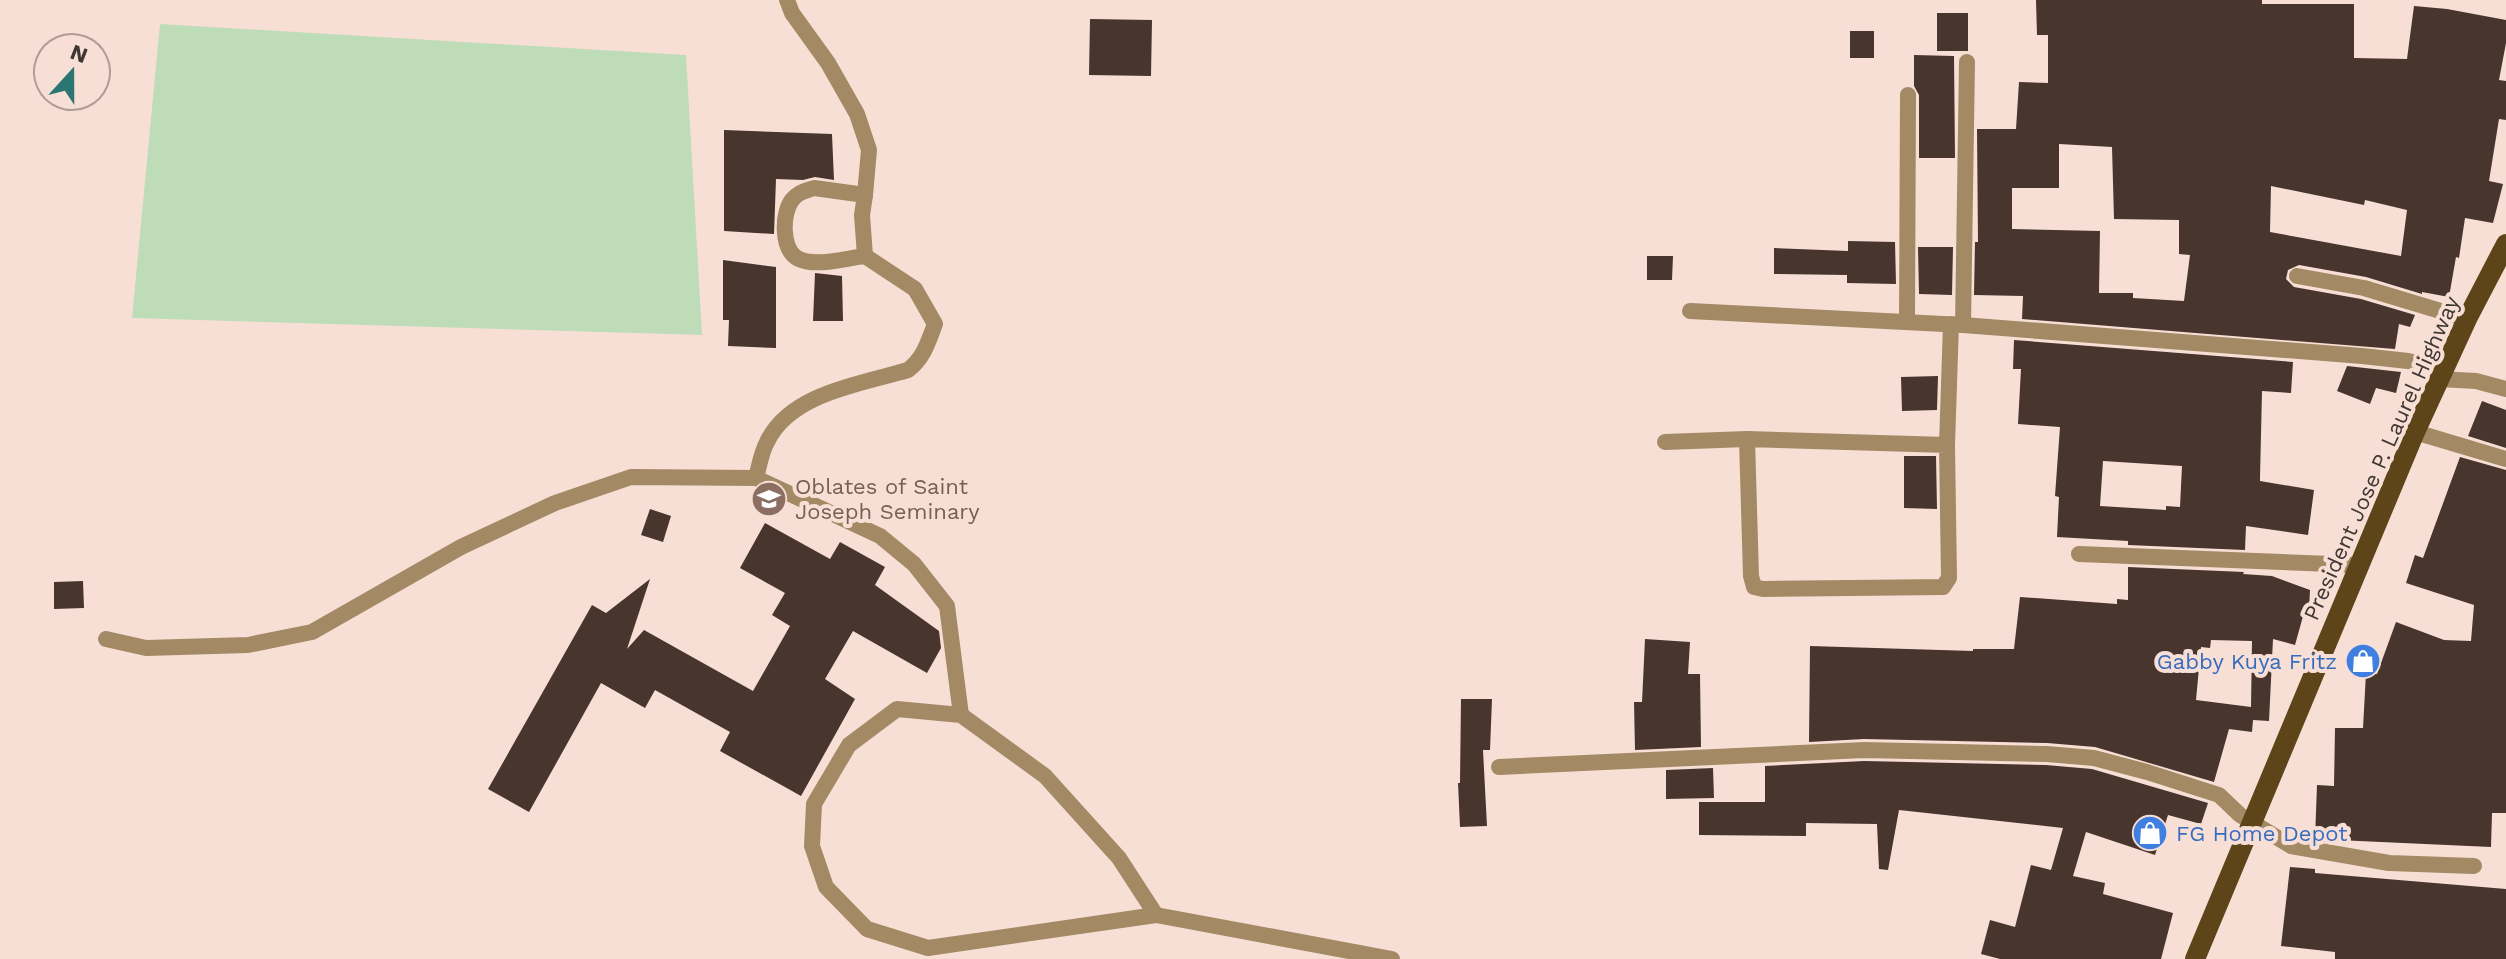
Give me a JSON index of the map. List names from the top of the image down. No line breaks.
{"streets":{"main road":["President Jose P. Laurel Highway"]},"places":{"school or university":["Oblates of Saint Joseph Seminary"],"shop":["Gabby Kuya Fritz","FG Home Depot"]},"north":"top"}
